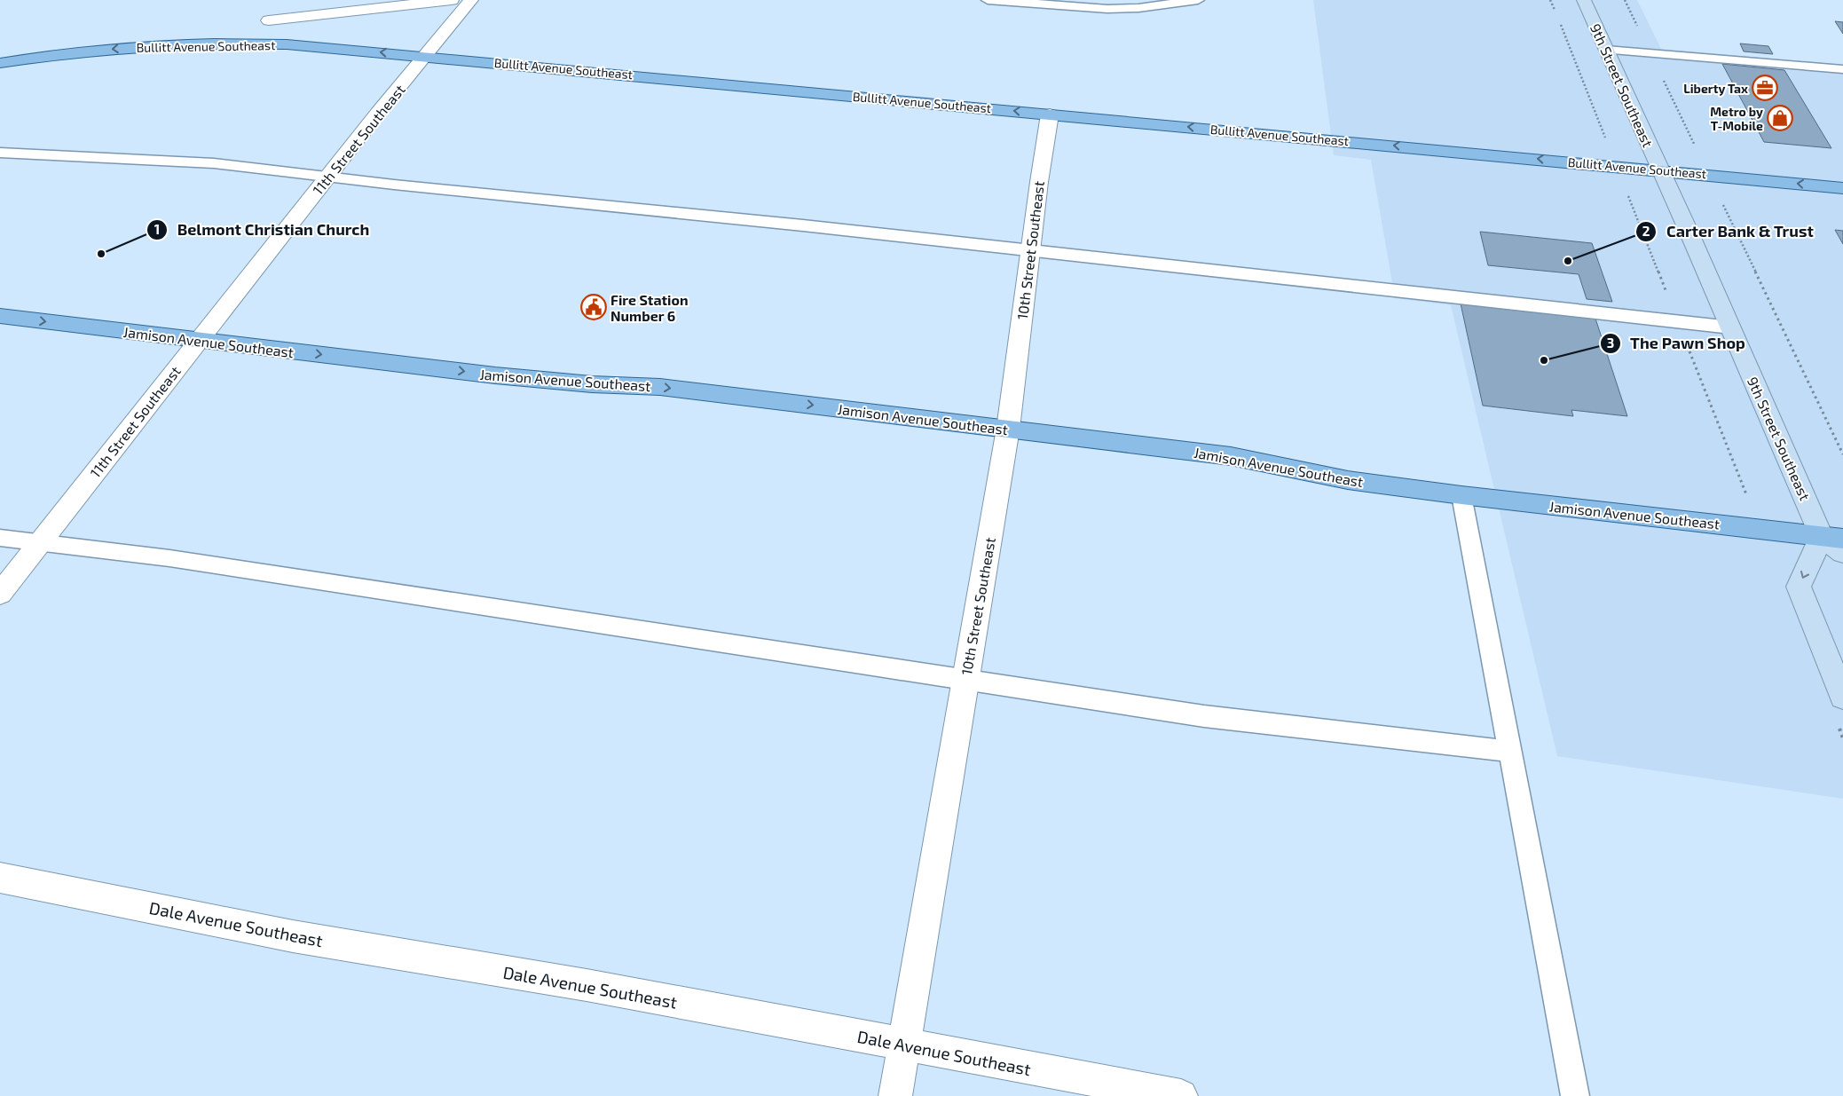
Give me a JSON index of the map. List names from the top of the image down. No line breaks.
{"streets":{"main road":["Bullitt Avenue Southeast","Jamison Avenue Southeast"],"street":["9th Street Southeast","11th Street Southeast","10th Street Southeast","Dale Avenue Southeast"]},"crossings":[["Bullitt Avenue Southeast","9th Street Southeast"],["Bullitt Avenue Southeast","11th Street Southeast"],["Bullitt Avenue Southeast","10th Street Southeast"],["9th Street Southeast","Jamison Avenue Southeast"],["11th Street Southeast","Jamison Avenue Southeast"],["10th Street Southeast","Jamison Avenue Southeast"],["10th Street Southeast","Dale Avenue Southeast"]],"one_way":["Bullitt Avenue Southeast","Jamison Avenue Southeast"],"places":{"office":["Liberty Tax"],"shop":["Metro by T-Mobile"],"other":["Belmont Christian Church","Carter Bank & Trust","The Pawn Shop"],"public building":["Fire Station Number 6"]}}
